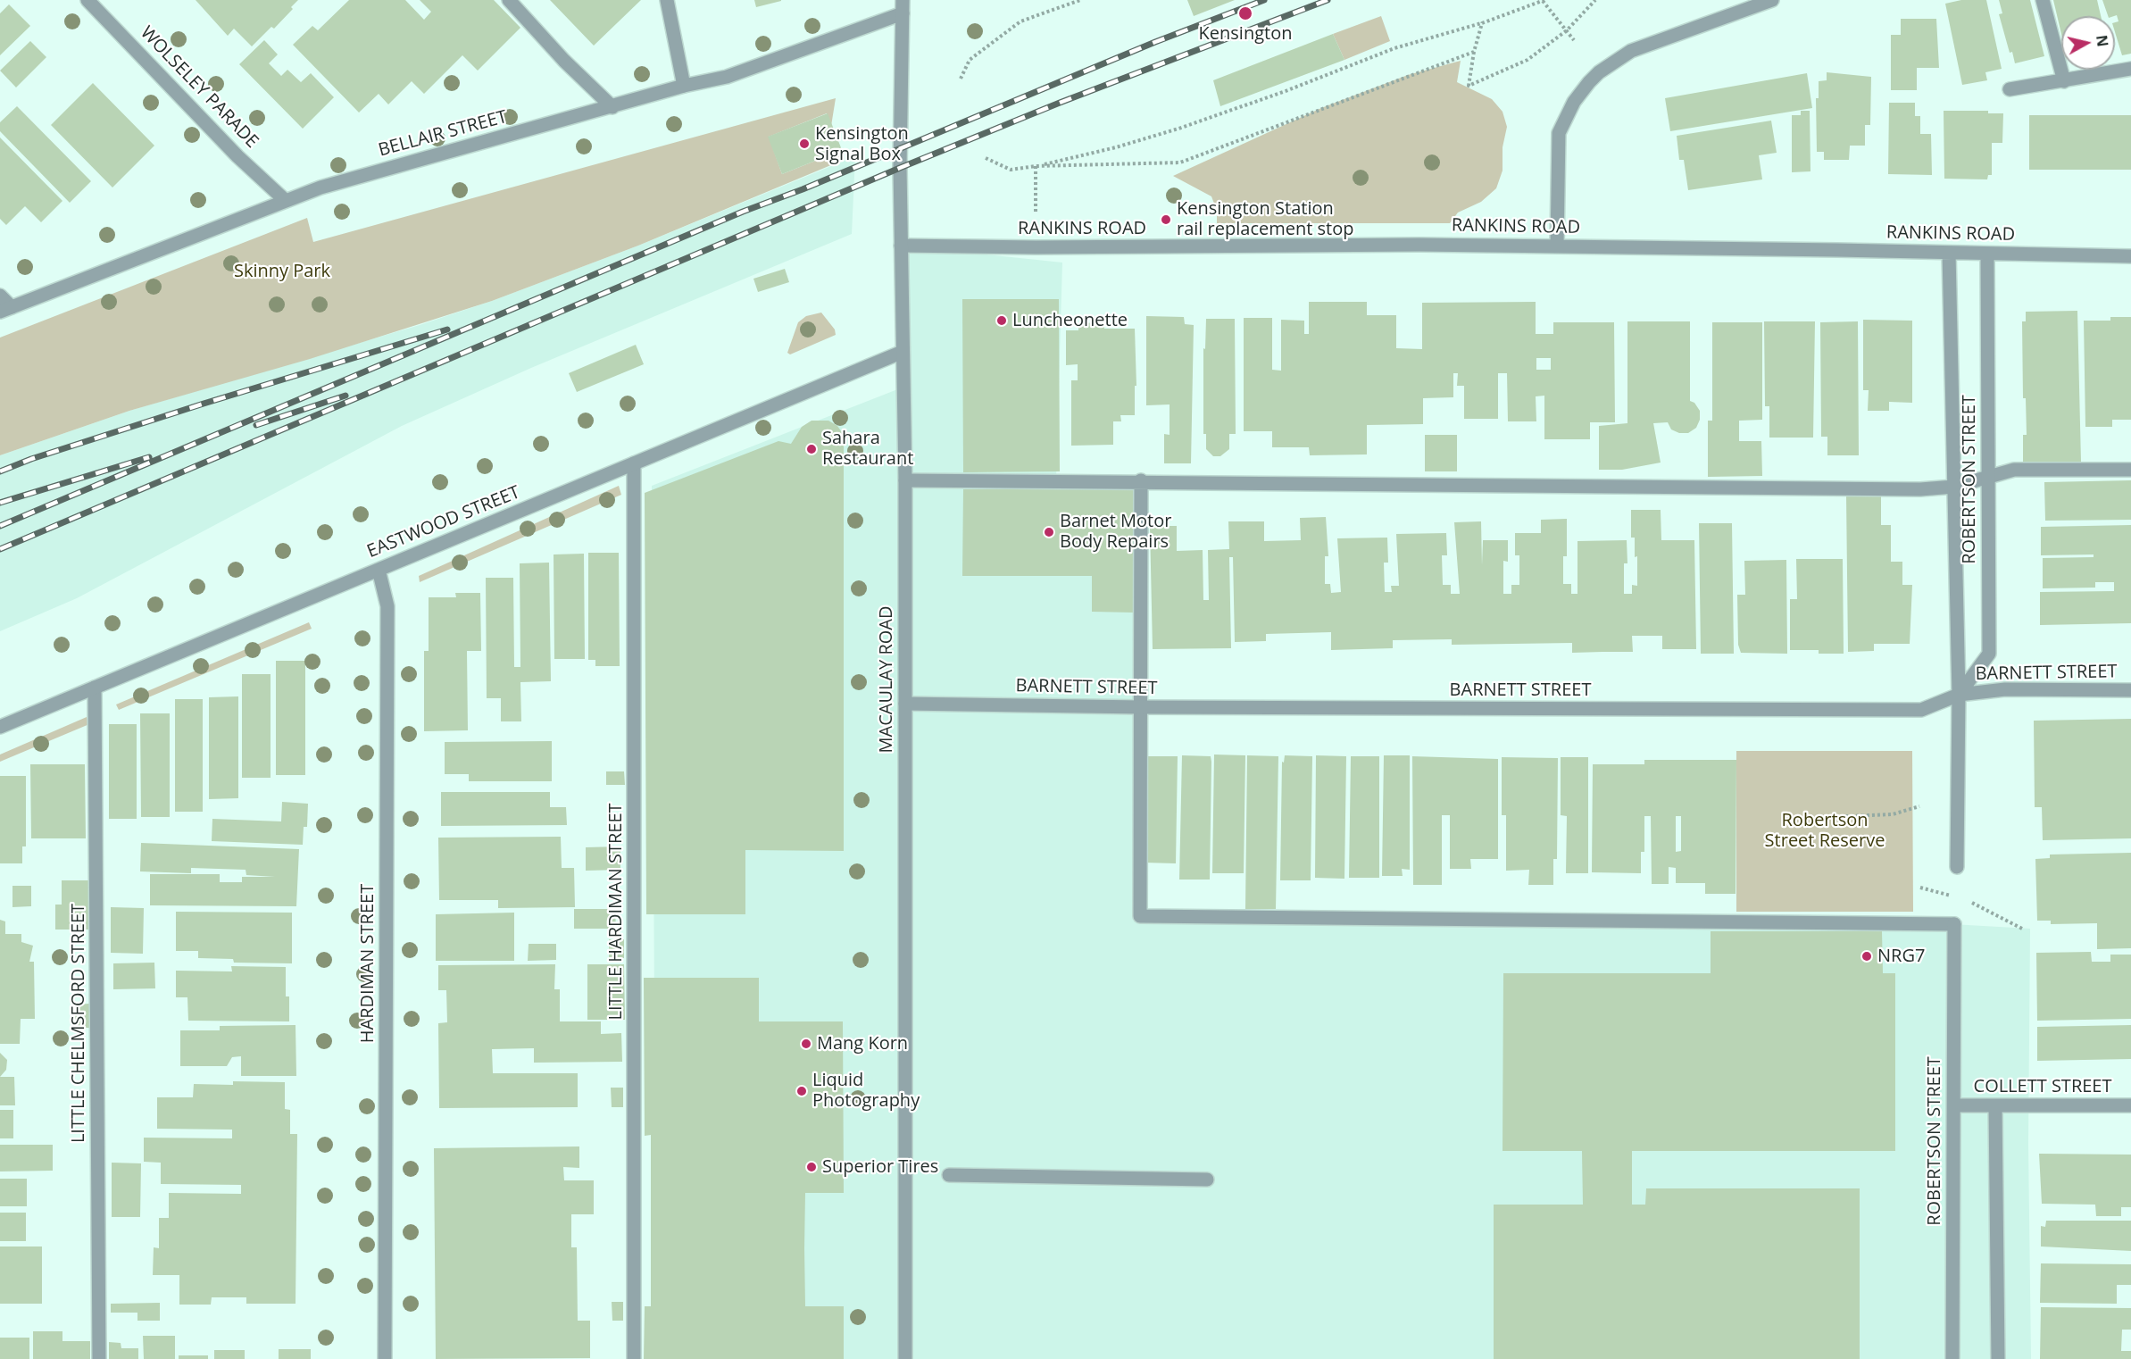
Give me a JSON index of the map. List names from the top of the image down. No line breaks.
{"streets":{"street":["WOLSELEY PARADE","BELLAIR STREET","RANKINS ROAD","ROBERTSON STREET","EASTWOOD STREET","BARNETT STREET","MACAULAY ROAD","LITTLE HARDIMAN STREET","HARDIMAN STREET","LITTLE CHELMSFORD STREET","COLLETT STREET"]},"crossings":[["WOLSELEY PARADE","BELLAIR STREET"],["BELLAIR STREET","MACAULAY ROAD"],["RANKINS ROAD","ROBERTSON STREET"],["RANKINS ROAD","MACAULAY ROAD"],["ROBERTSON STREET","BARNETT STREET"],["ROBERTSON STREET","COLLETT STREET"],["EASTWOOD STREET","MACAULAY ROAD"],["EASTWOOD STREET","LITTLE HARDIMAN STREET"],["EASTWOOD STREET","HARDIMAN STREET"],["EASTWOOD STREET","LITTLE CHELMSFORD STREET"],["BARNETT STREET","MACAULAY ROAD"]],"parks":["Skinny Park","Robertson Street Reserve"],"places":["Kensington","Kensington Signal Box","Kensington Station rail replacement stop","Luncheonette","Sahara Restaurant","Barnet Motor Body Repairs","NRG7","Mang Korn","Liquid Photography","Superior Tires"],"north":"right"}
